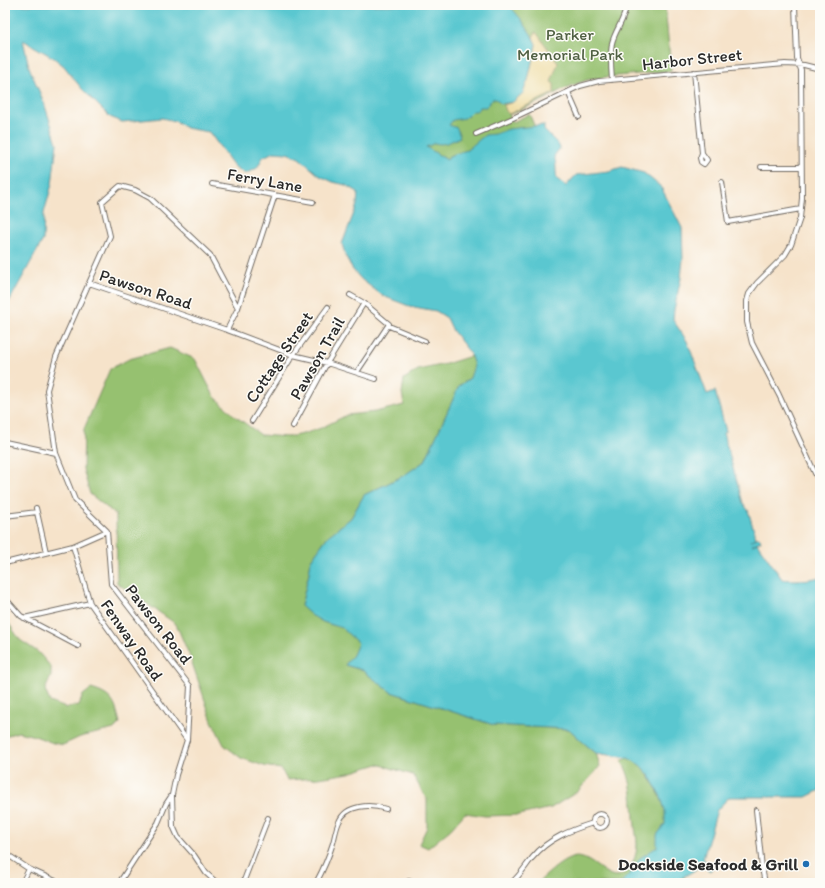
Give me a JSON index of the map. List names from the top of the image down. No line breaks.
{"streets":{"street":["Harbor Street","Ferry Lane","Pawson Road","Cottage Street","Pawson Trail","Fenway Road"]},"crossings":[["Pawson Road","Cottage Street"],["Pawson Road","Pawson Trail"],["Pawson Road","Fenway Road"]],"parks":["Parker Memorial Park"],"places":["Dockside Seafood & Grill"]}
